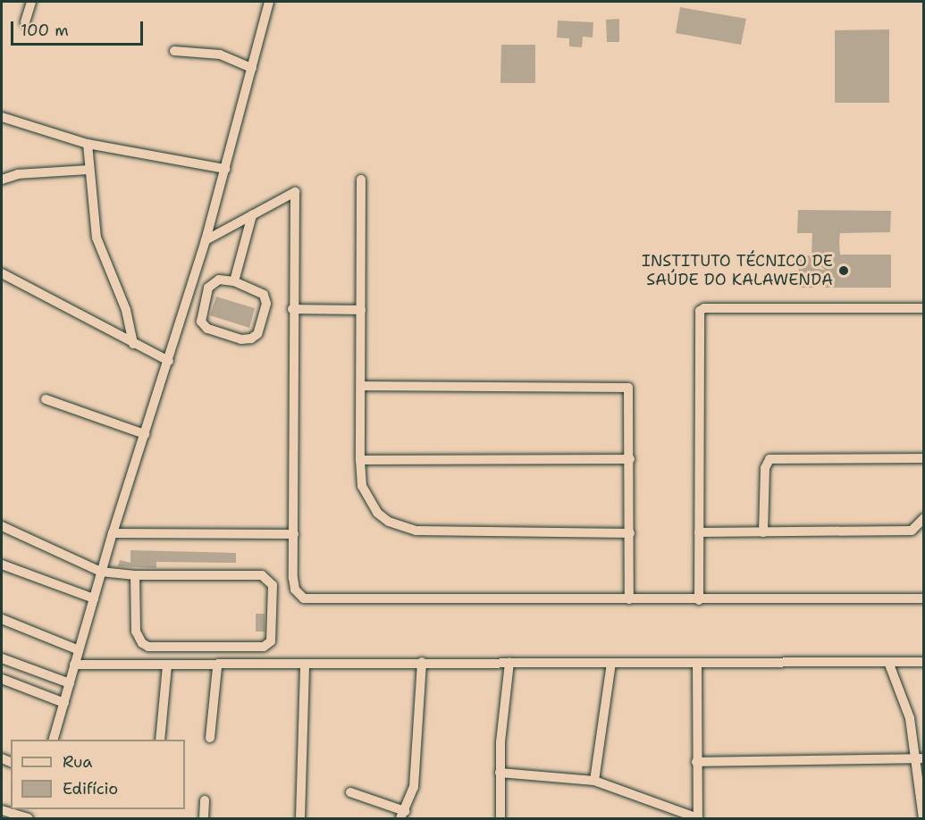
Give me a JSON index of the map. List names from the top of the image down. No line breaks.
{"places":["INSTITUTO TÉCNICO DE SAÚDE DO KALAWENDA"],"legend":["Rua","Edifício"],"scale_bar":"100 m"}
